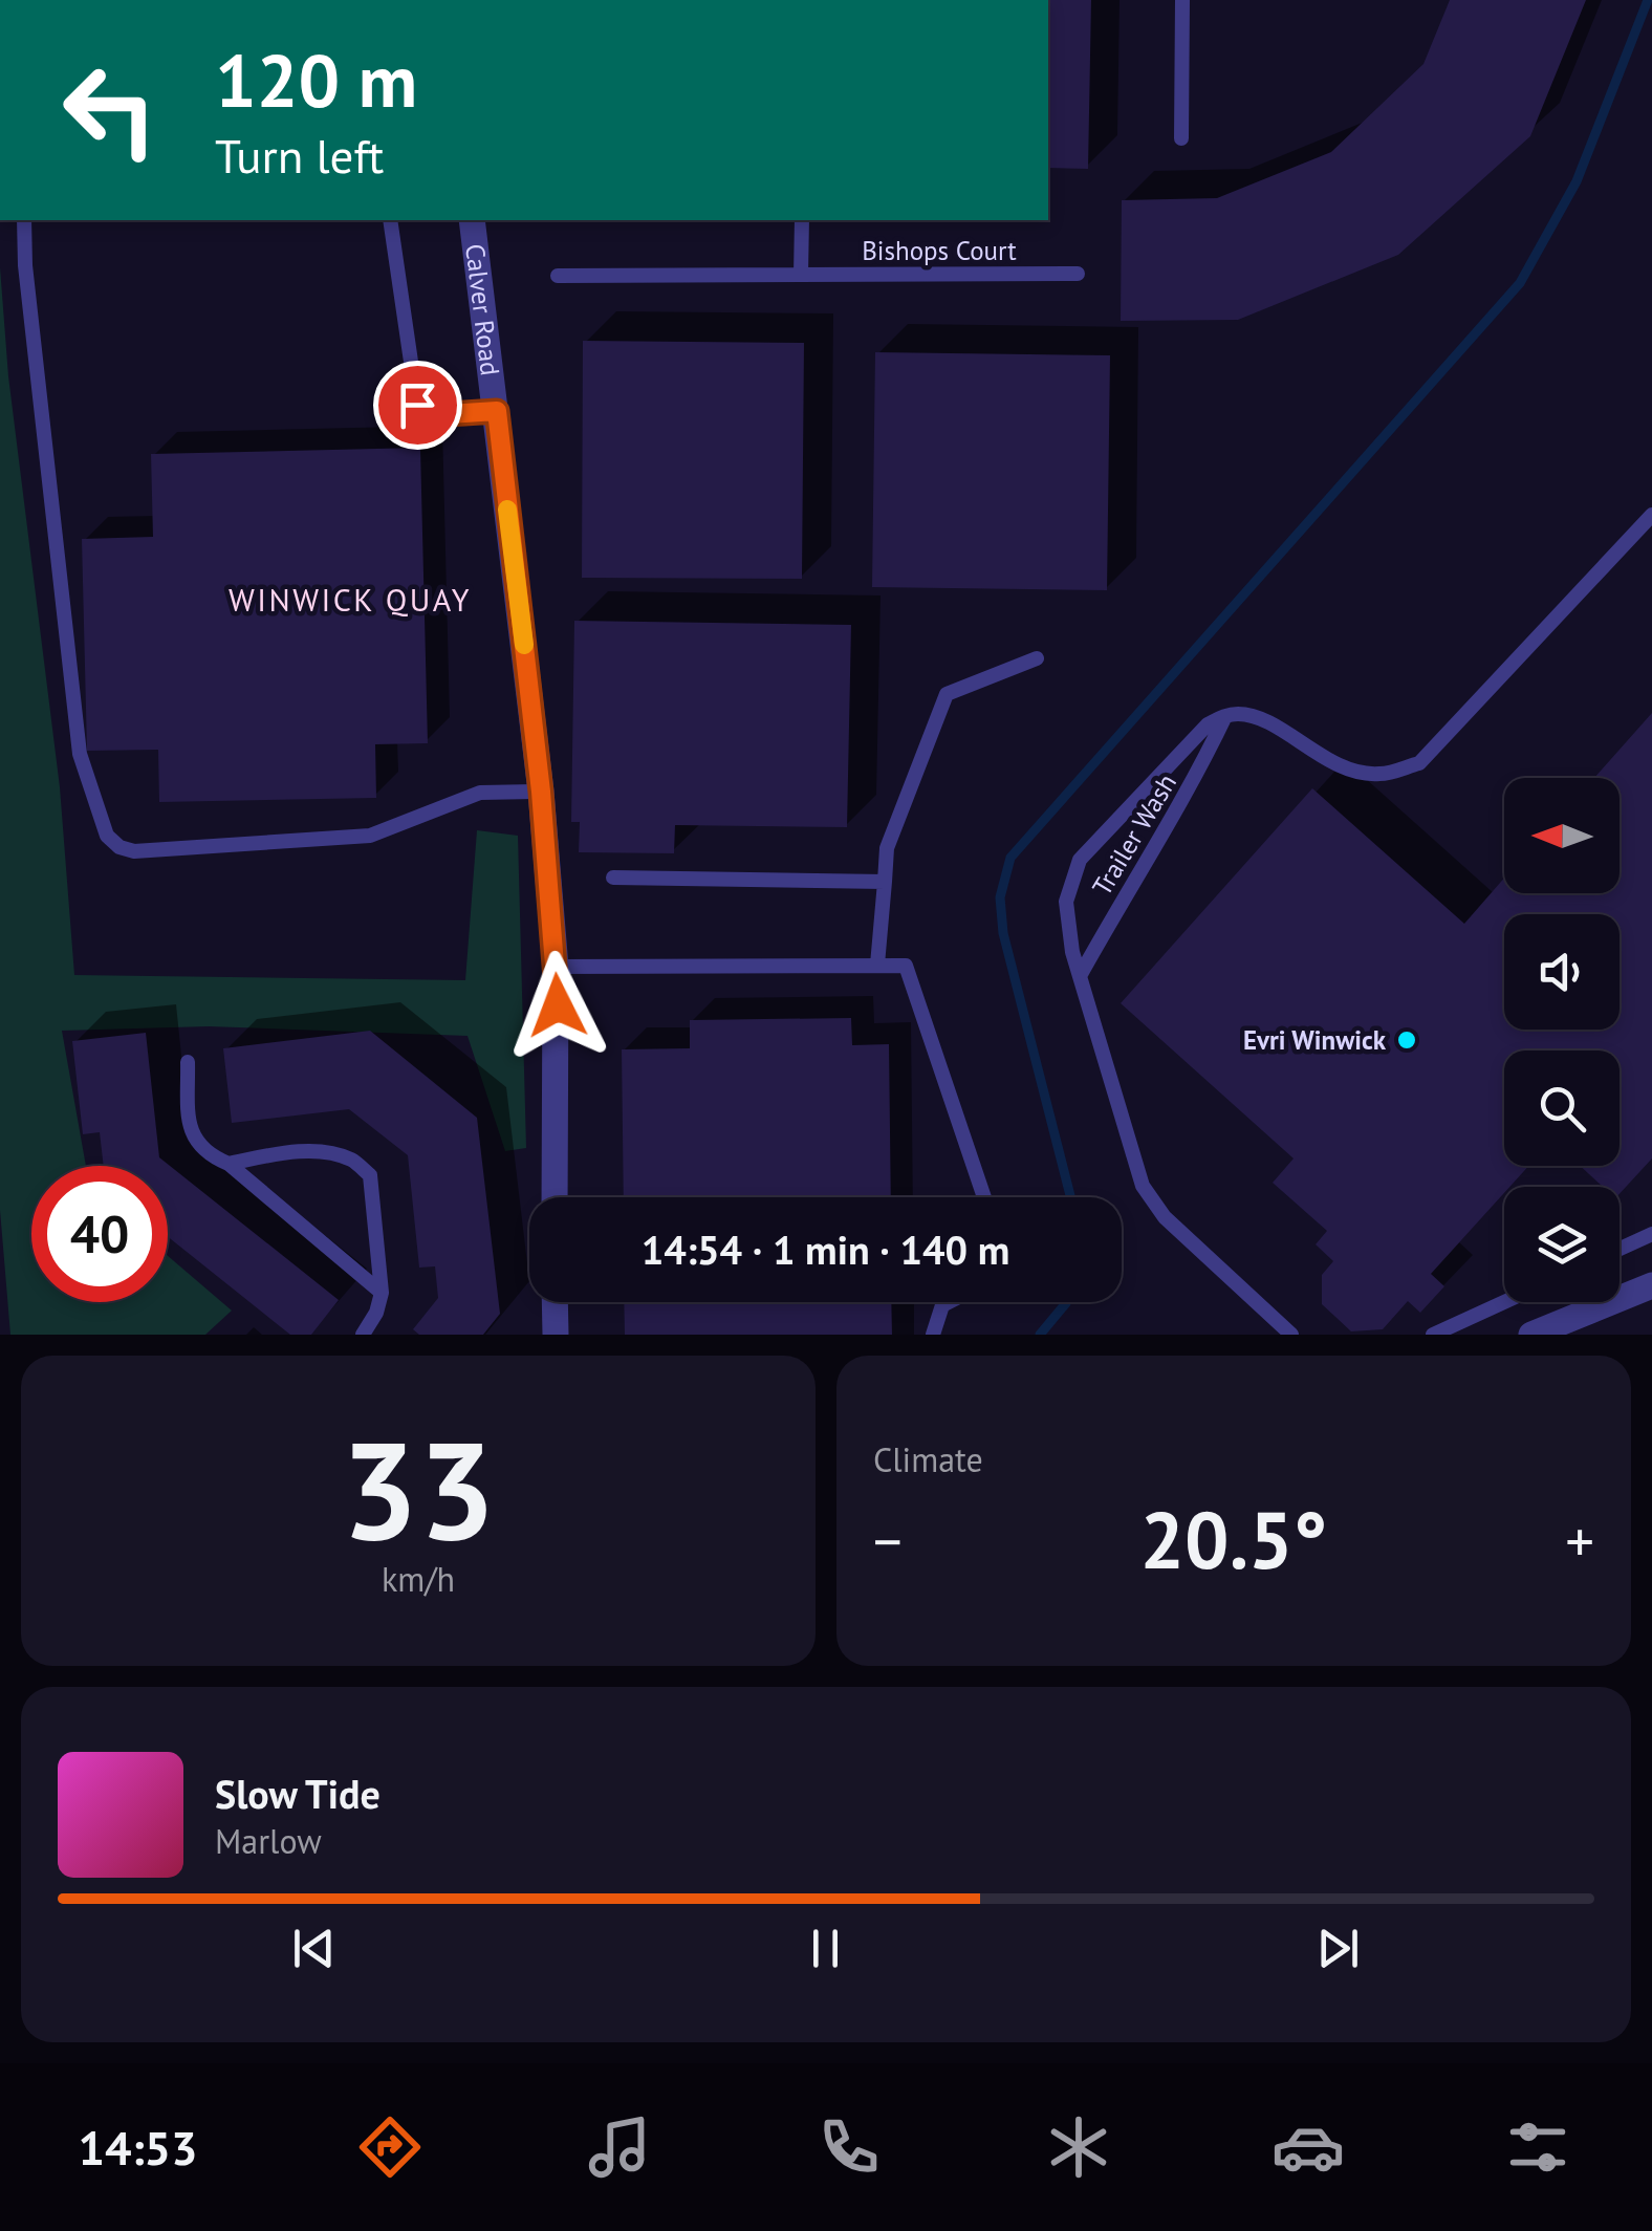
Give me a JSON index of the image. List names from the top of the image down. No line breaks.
{"streets":{"street":["Calver Road"],"lane":["Bishops Court","Trailer Wash"]},"districts":["WINWICK QUAY"],"places":["Evri Winwick"],"north":"left","page":{"turn":["120 m","Turn left"],"limit":"40","trip":"14:54 · 1 min · 140 m","tile":[["33","km/h"],"Climate"],"heat":["−","20.5°","+"],"song":["Slow Tide","Marlow"],"tabs":"14:53"}}
